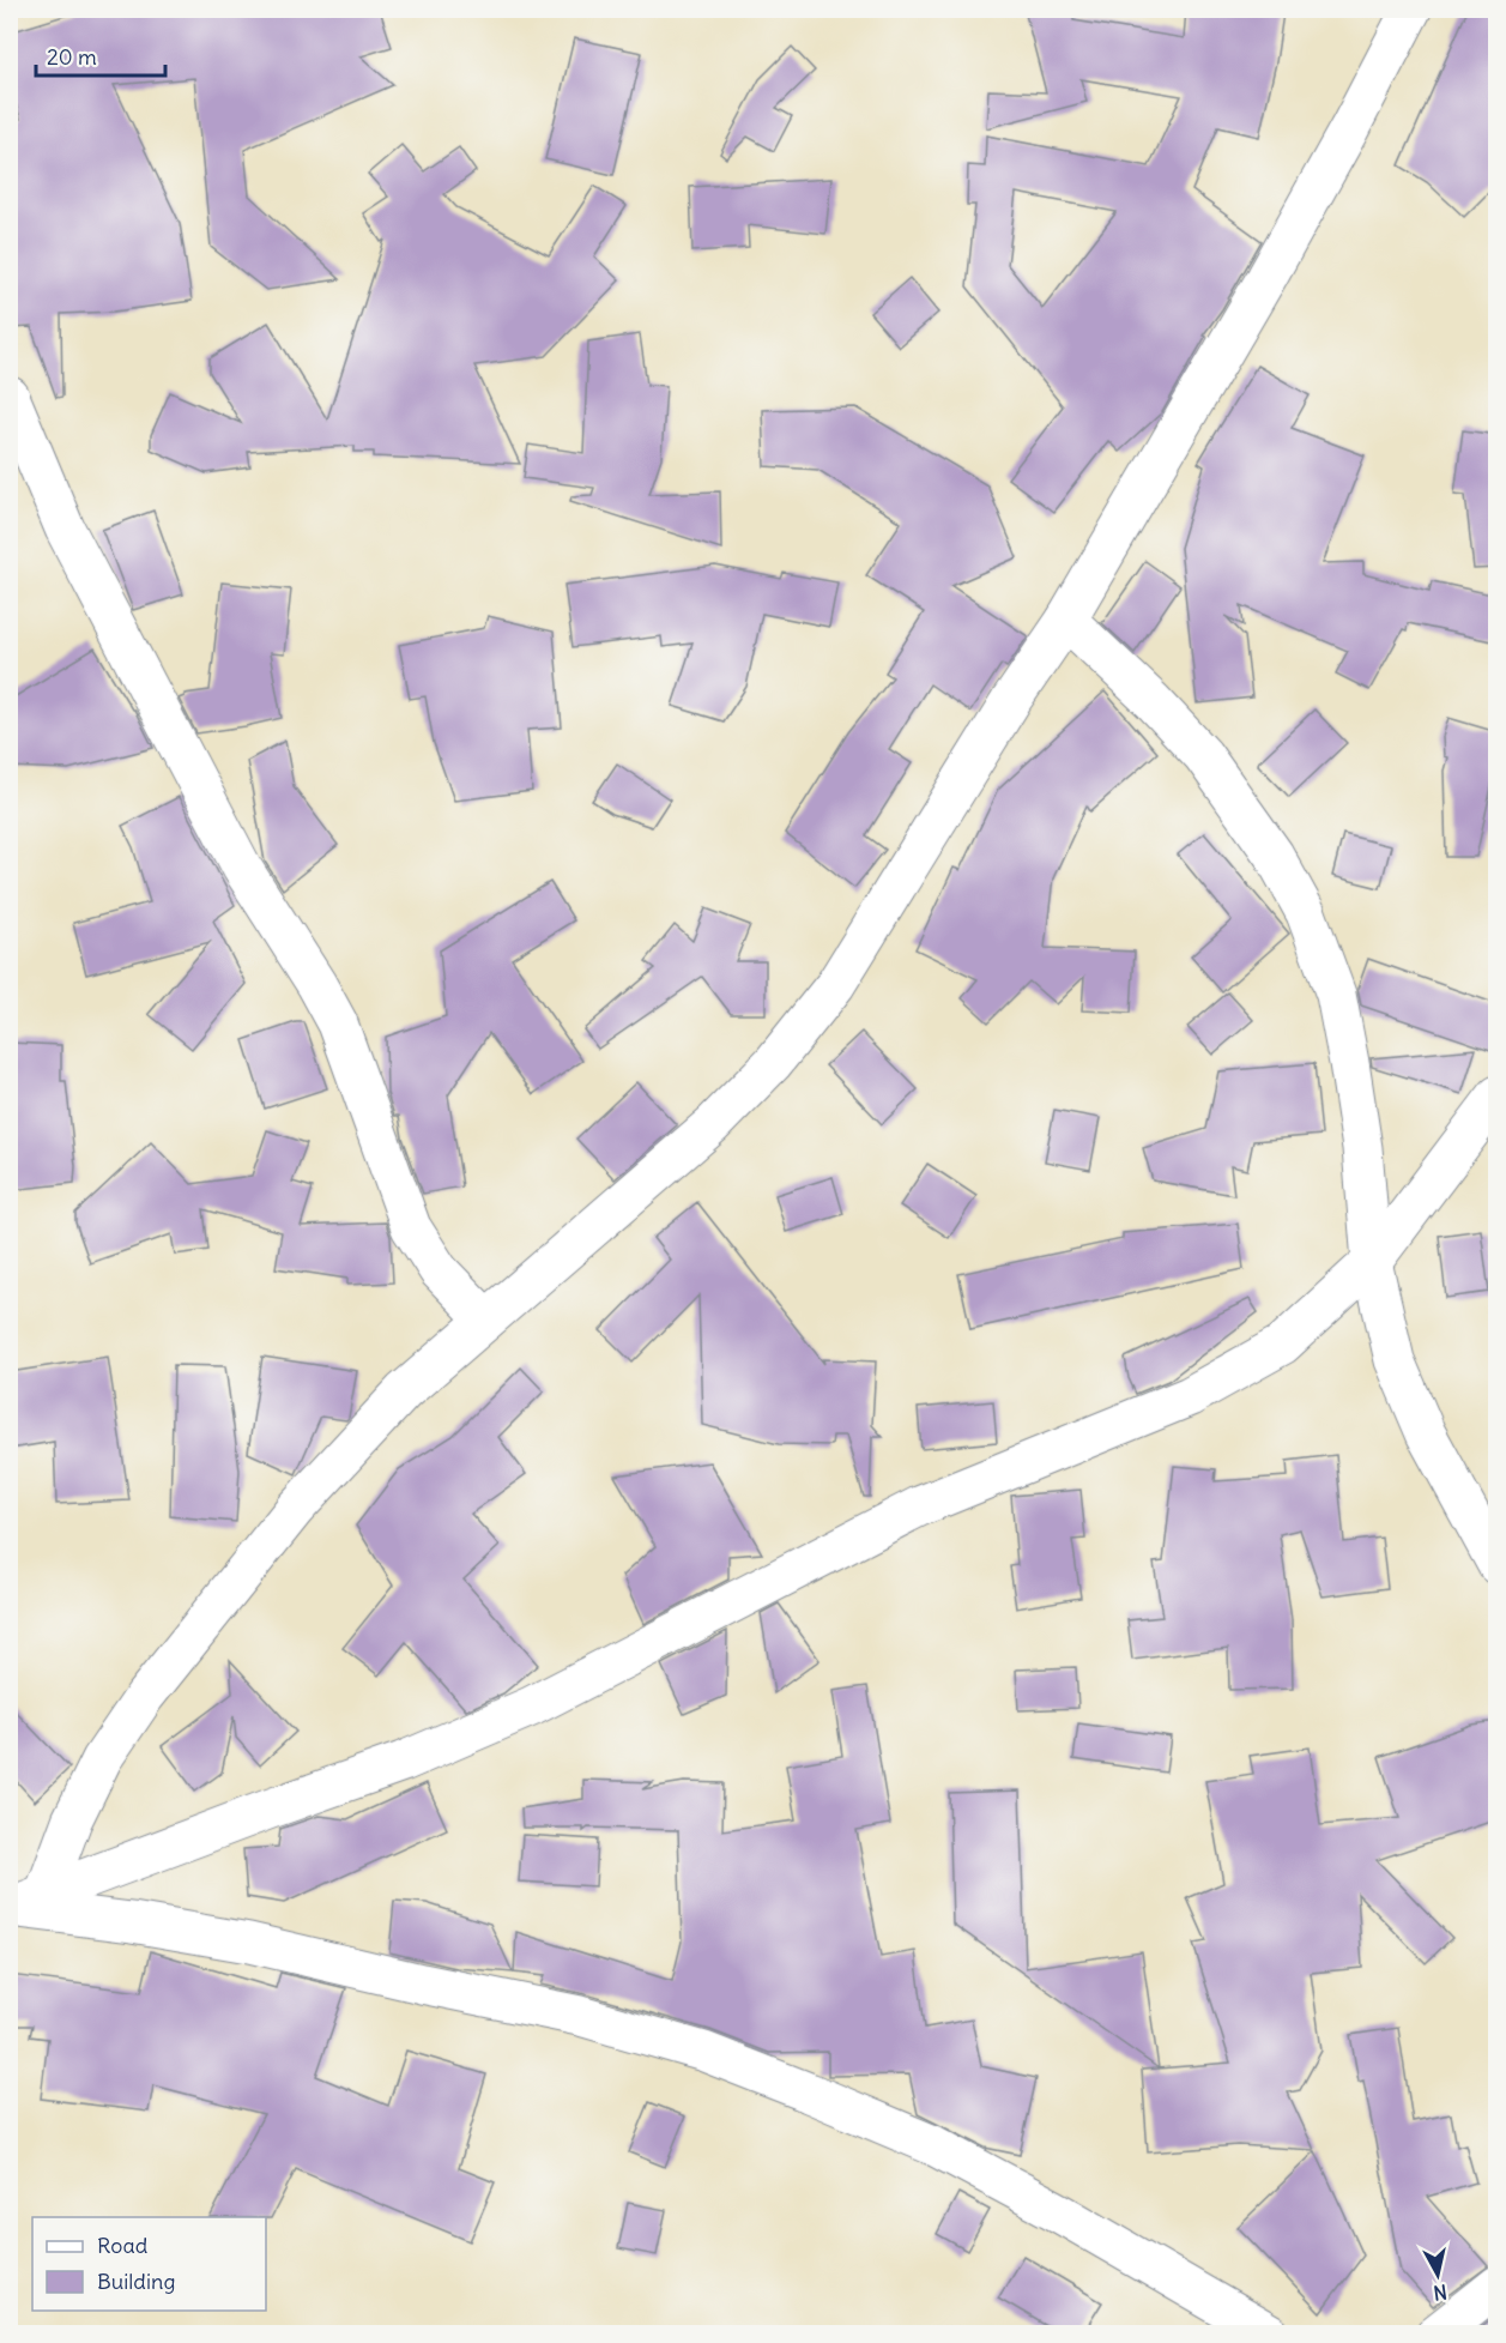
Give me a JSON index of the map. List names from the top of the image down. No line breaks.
{"legend":["Road","Building"],"scale_bar":"20 m","north":"bottom"}
